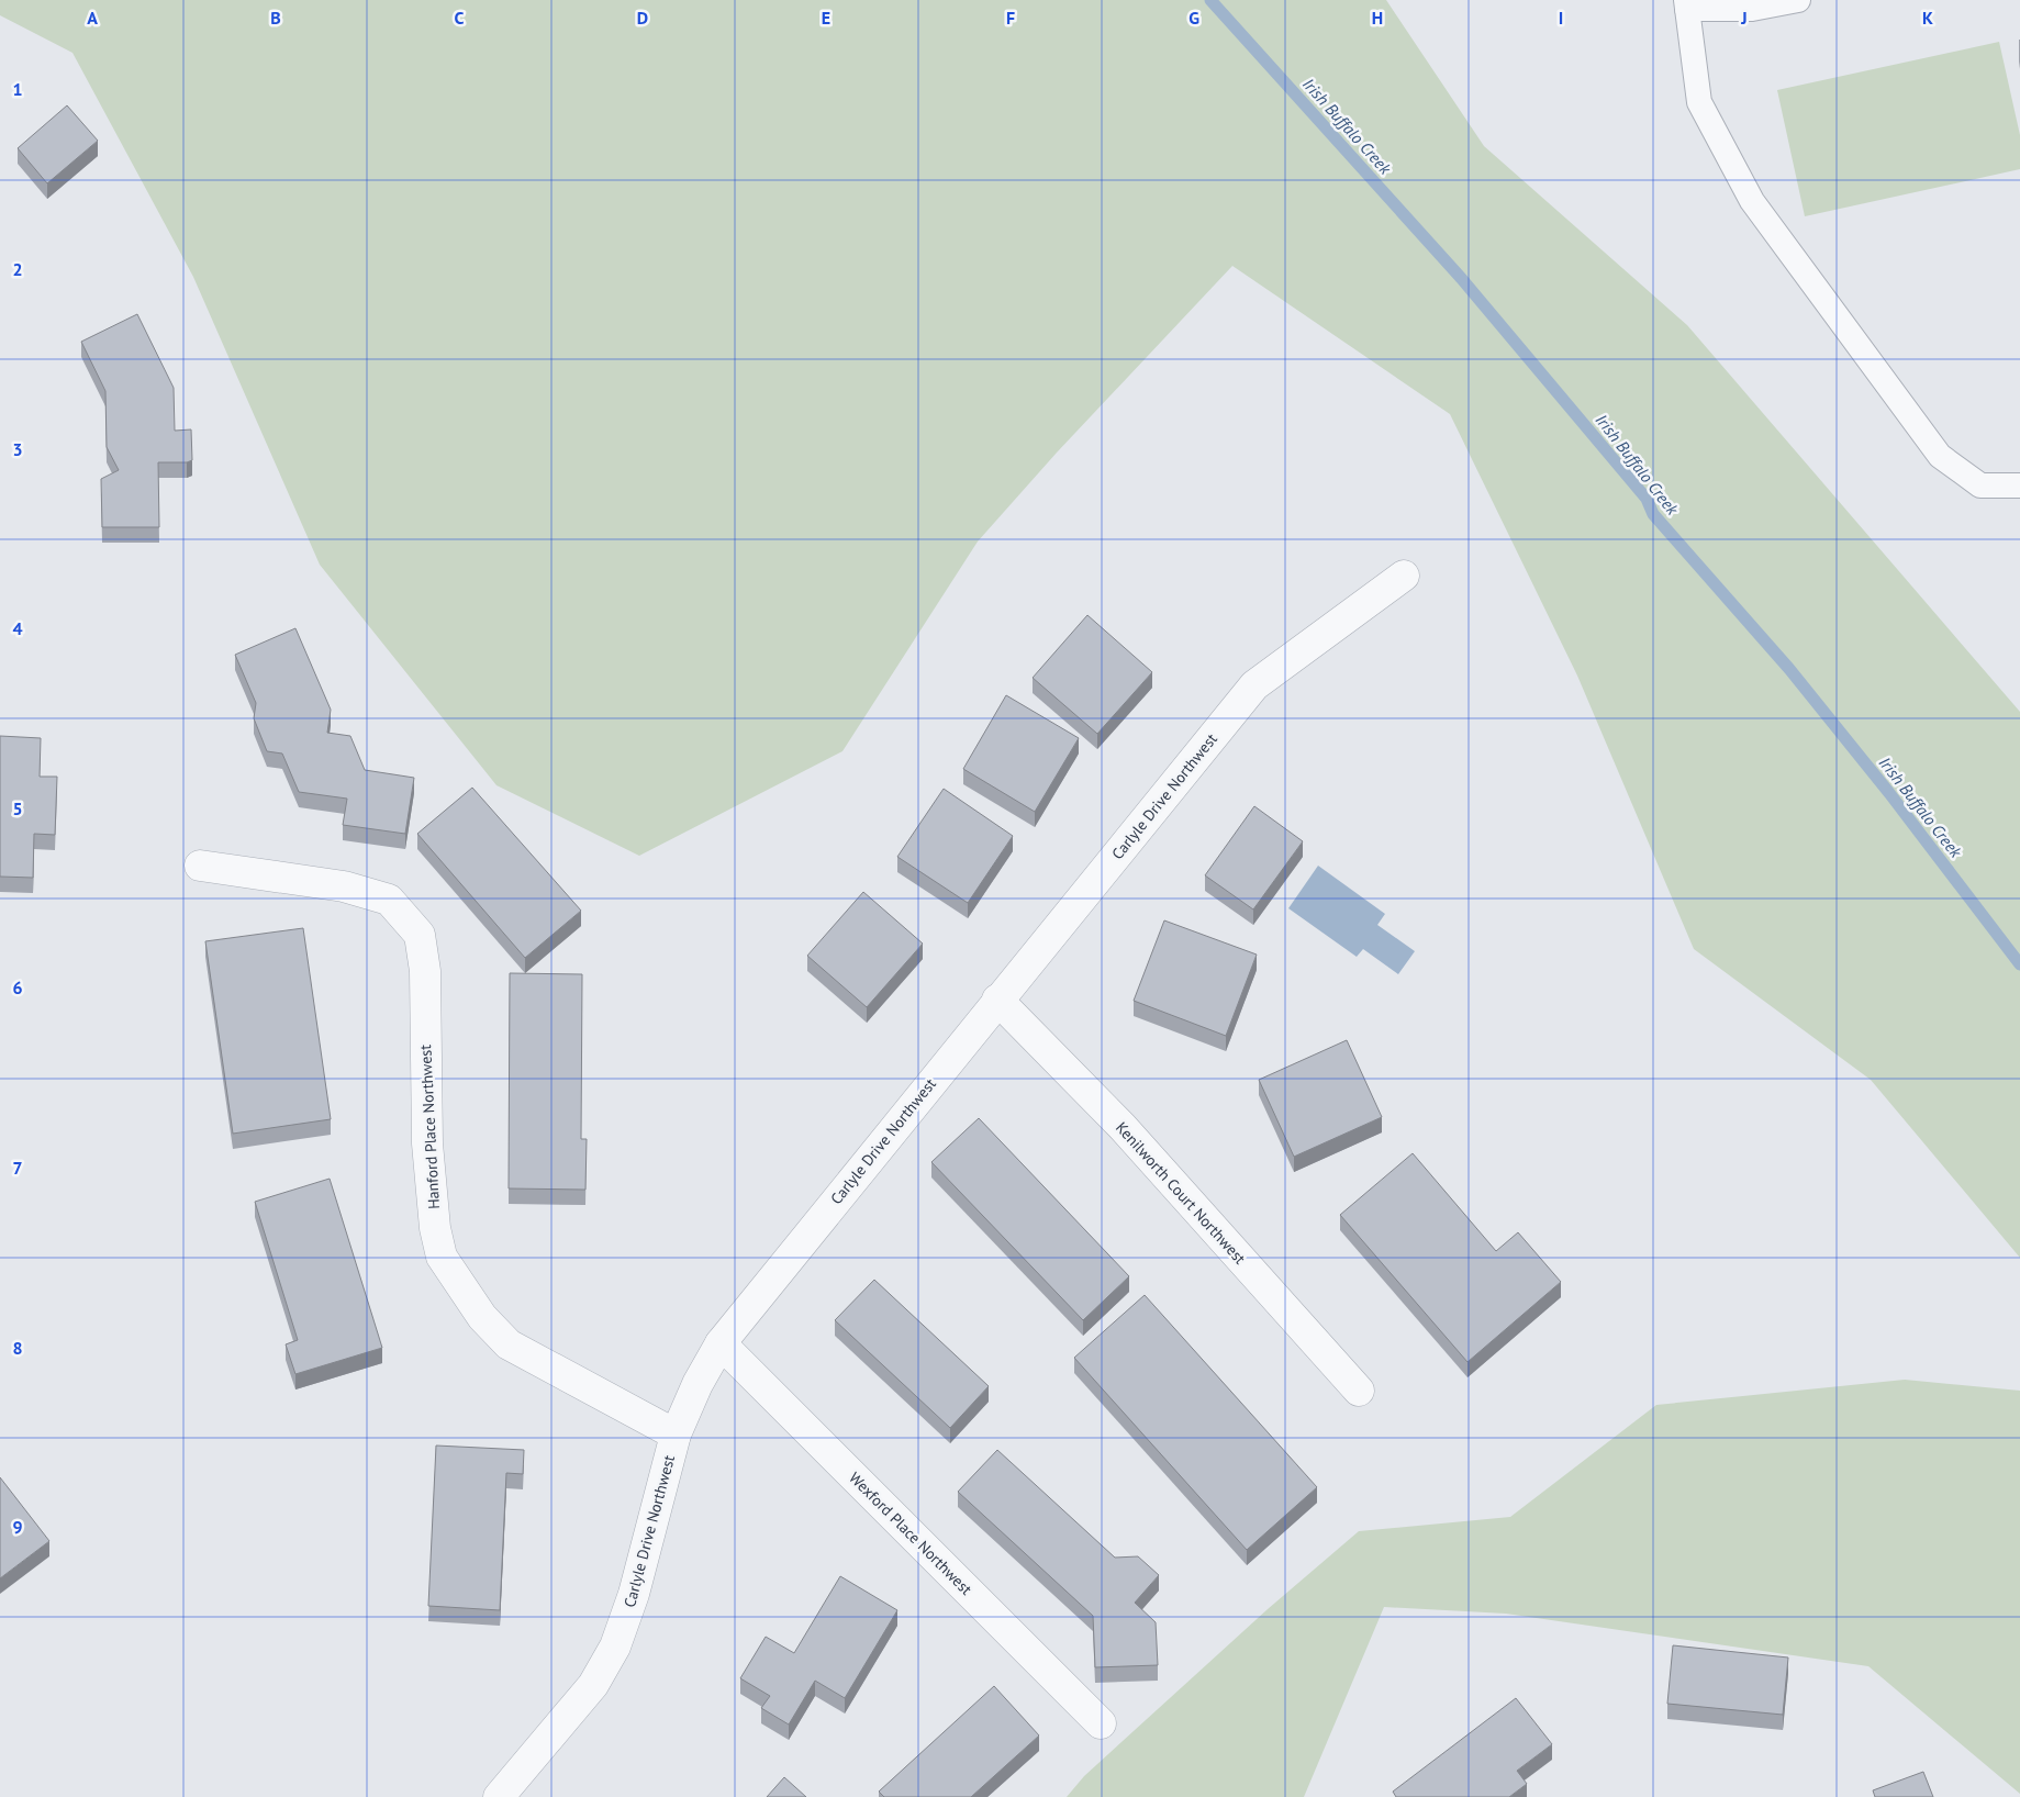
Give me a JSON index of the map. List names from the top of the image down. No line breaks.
{"streets":{"street":["Carlyle Drive Northwest","Hanford Place Northwest","Kenilworth Court Northwest","Wexford Place Northwest"]},"crossings":[["Carlyle Drive Northwest","Hanford Place Northwest"],["Carlyle Drive Northwest","Kenilworth Court Northwest"],["Carlyle Drive Northwest","Wexford Place Northwest"]],"water":["Irish Buffalo Creek"],"grid":{"columns":["A","B","C","D","E","F","G","H","I","J","K"],"rows":["1","2","3","4","5","6","7","8","9"]}}
